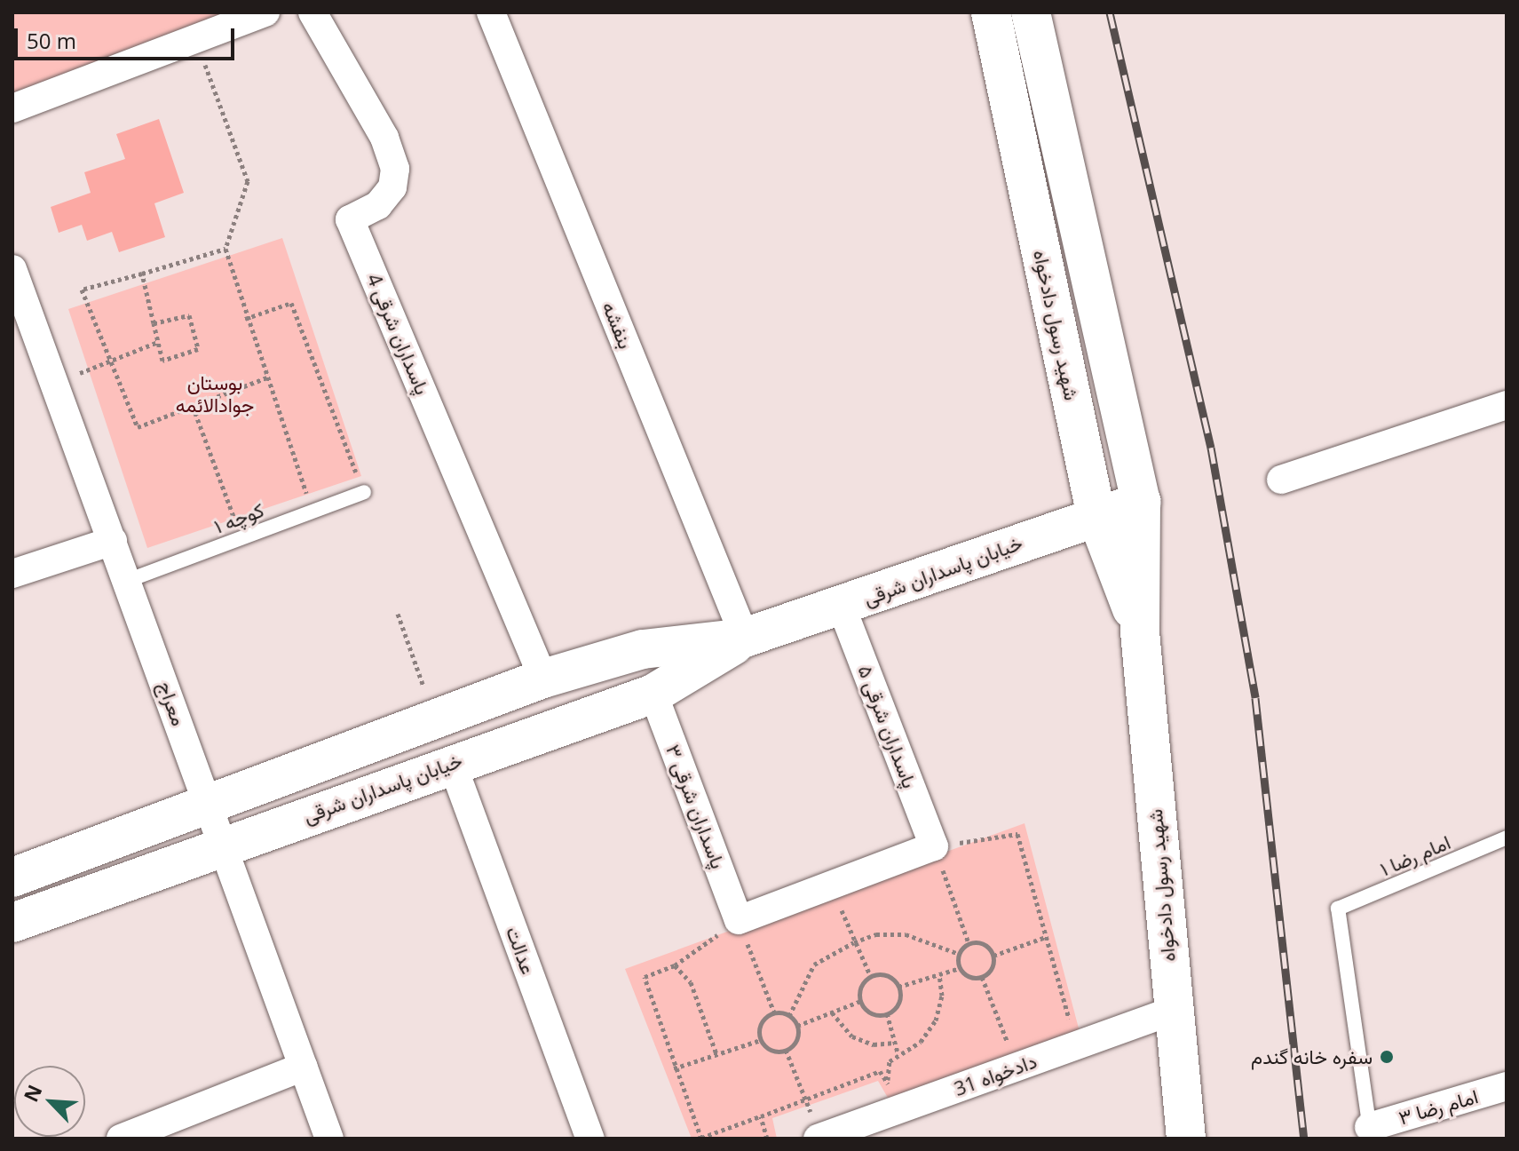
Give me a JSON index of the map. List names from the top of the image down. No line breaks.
{"streets":{"street":["بنفشه","شهید رسول دادخواه","پاسداران شرقی 4","خیابان پاسداران شرقی","معراج","پاسداران شرقی ۵","پاسداران شرقی ۳","عدالت","دادخواه 31","امام رضا ۳"],"lane":["کوچه ۱","امام رضا ۱"]},"crossings":[["بنفشه","خیابان پاسداران شرقی"],["شهید رسول دادخواه","خیابان پاسداران شرقی"],["شهید رسول دادخواه","دادخواه 31"],["پاسداران شرقی 4","خیابان پاسداران شرقی"],["کوچه ۱","معراج"],["خیابان پاسداران شرقی","معراج"],["خیابان پاسداران شرقی","پاسداران شرقی ۵"],["خیابان پاسداران شرقی","پاسداران شرقی ۳"],["خیابان پاسداران شرقی","عدالت"],["امام رضا ۱","امام رضا ۳"]],"parks":["بوستان جوادالائمه"],"places":["سفره خانه گندم"],"scale_bar":"50 m","north":"top left"}
